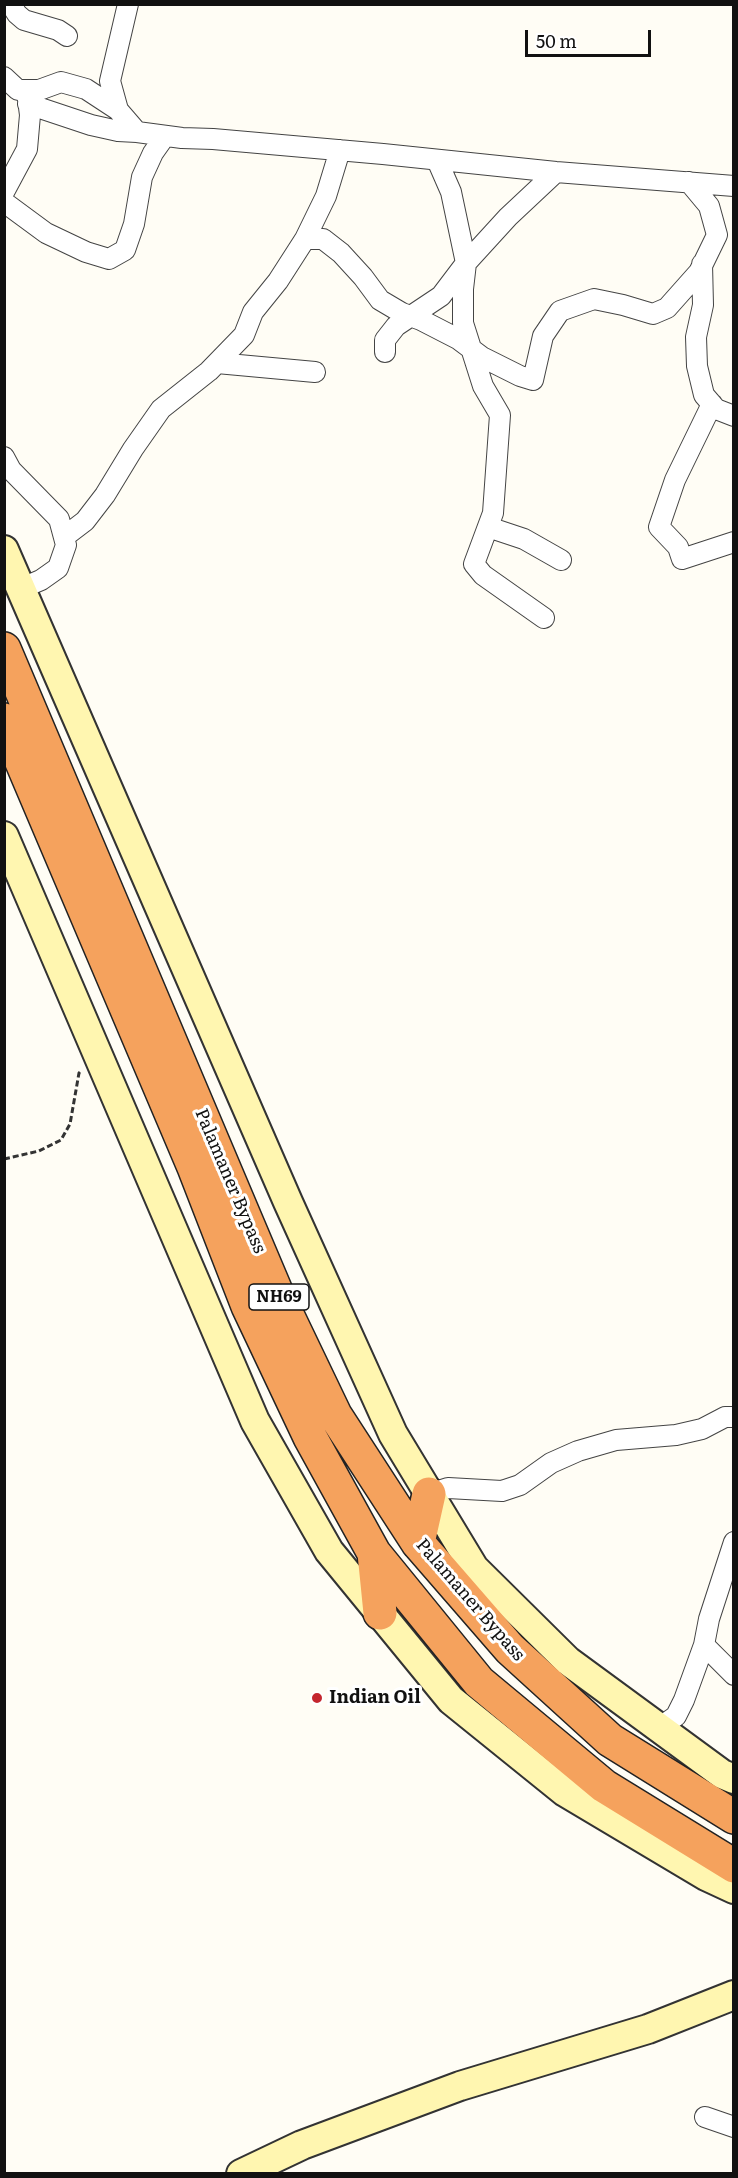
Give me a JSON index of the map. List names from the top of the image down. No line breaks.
{"streets":{"highway":["Palamaner Bypass","NH69"]},"places":["Indian Oil"],"scale_bar":"50 m"}
